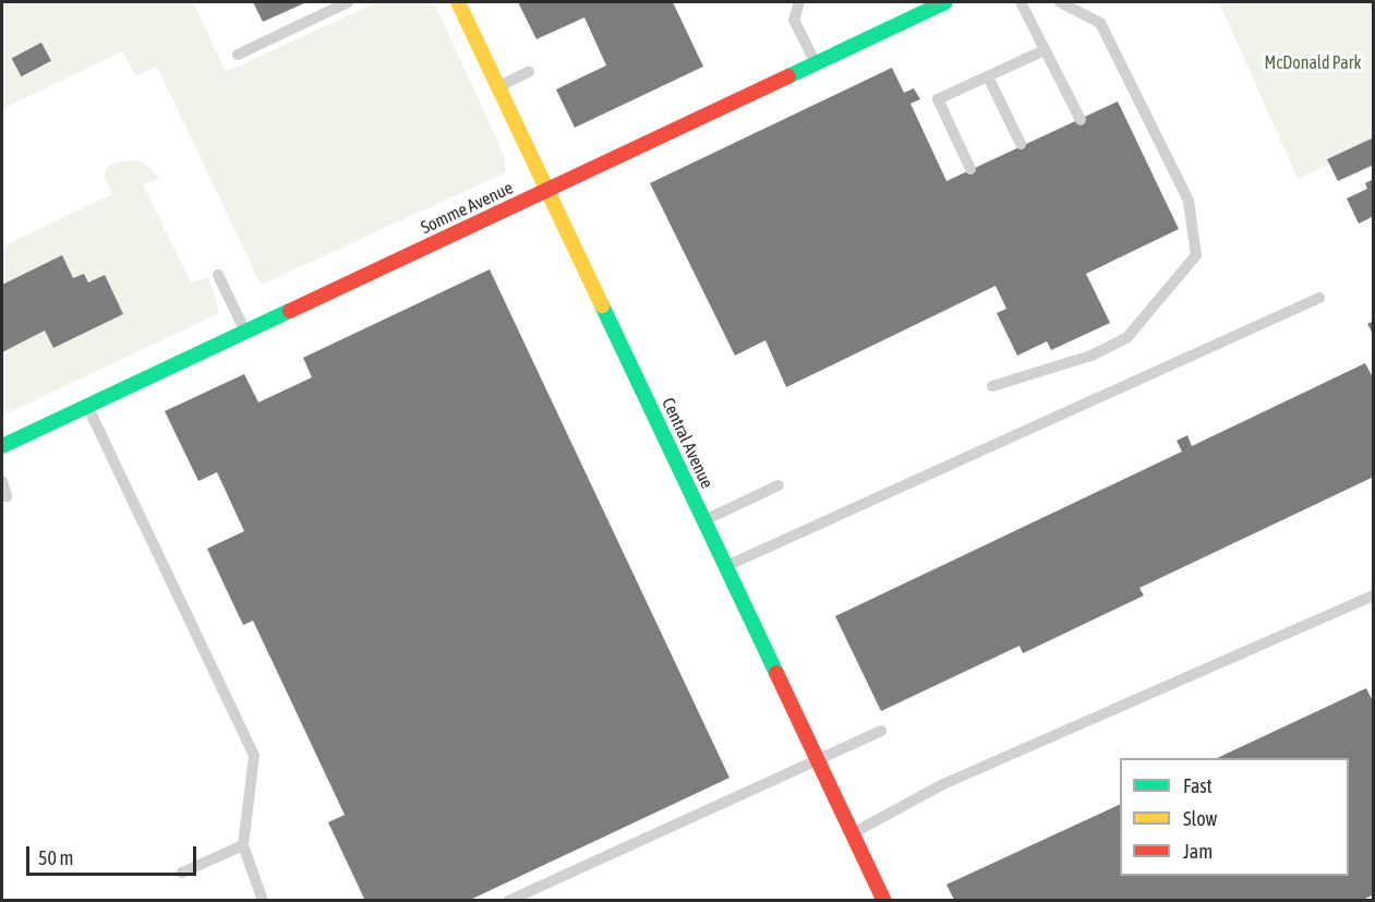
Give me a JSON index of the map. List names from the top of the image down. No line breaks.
{"streets":{"street":["Somme Avenue","Central Avenue"]},"crossings":[["Somme Avenue","Central Avenue"]],"parks":["McDonald Park"],"legend":["Fast","Slow","Jam"],"scale_bar":"50 m"}
